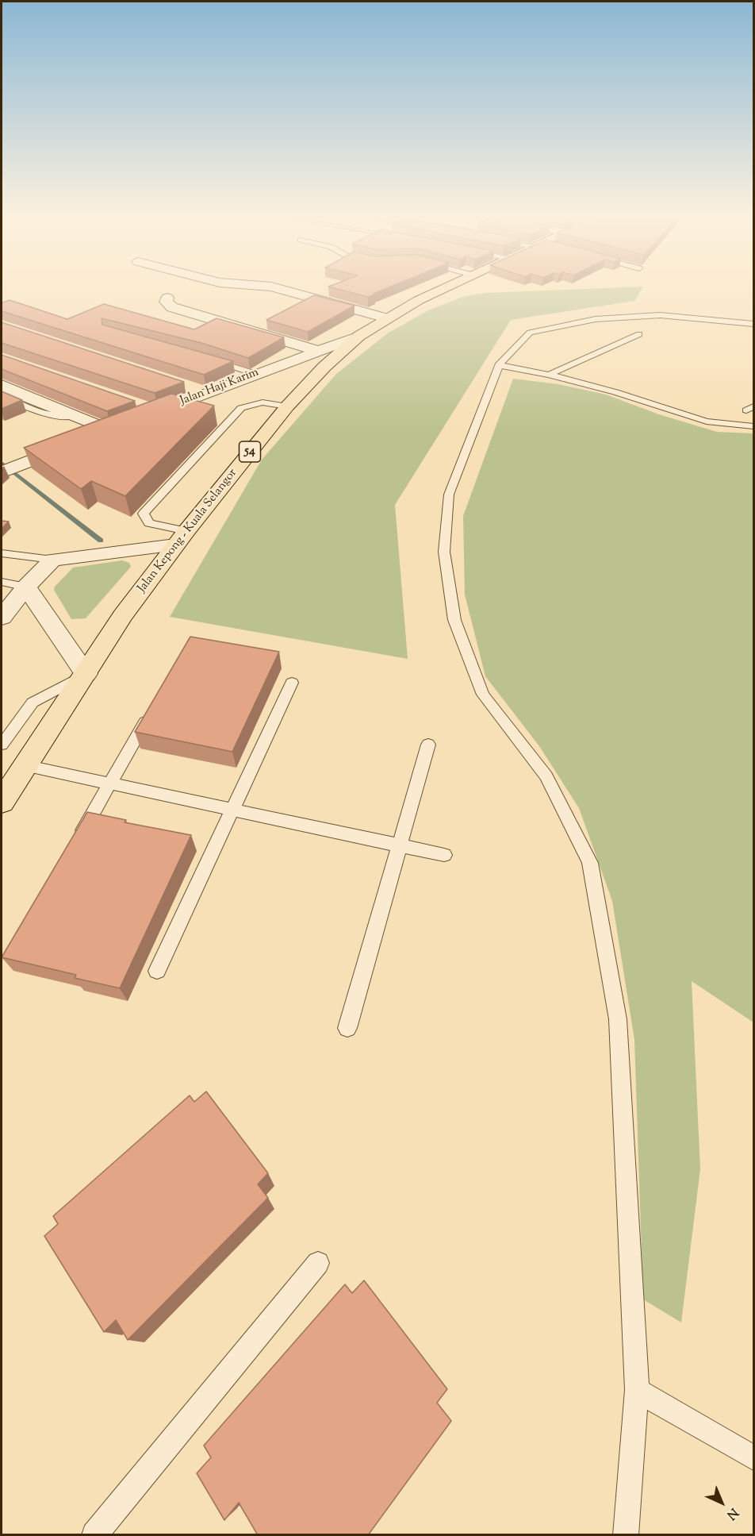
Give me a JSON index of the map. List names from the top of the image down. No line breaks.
{"streets":{"highway":["54","Jalan Kepong - Kuala Selangor"],"street":["Jalan Haji Karim"]},"crossings":[["Jalan Haji Karim","Jalan Kepong - Kuala Selangor"]],"north":"bottom right"}
